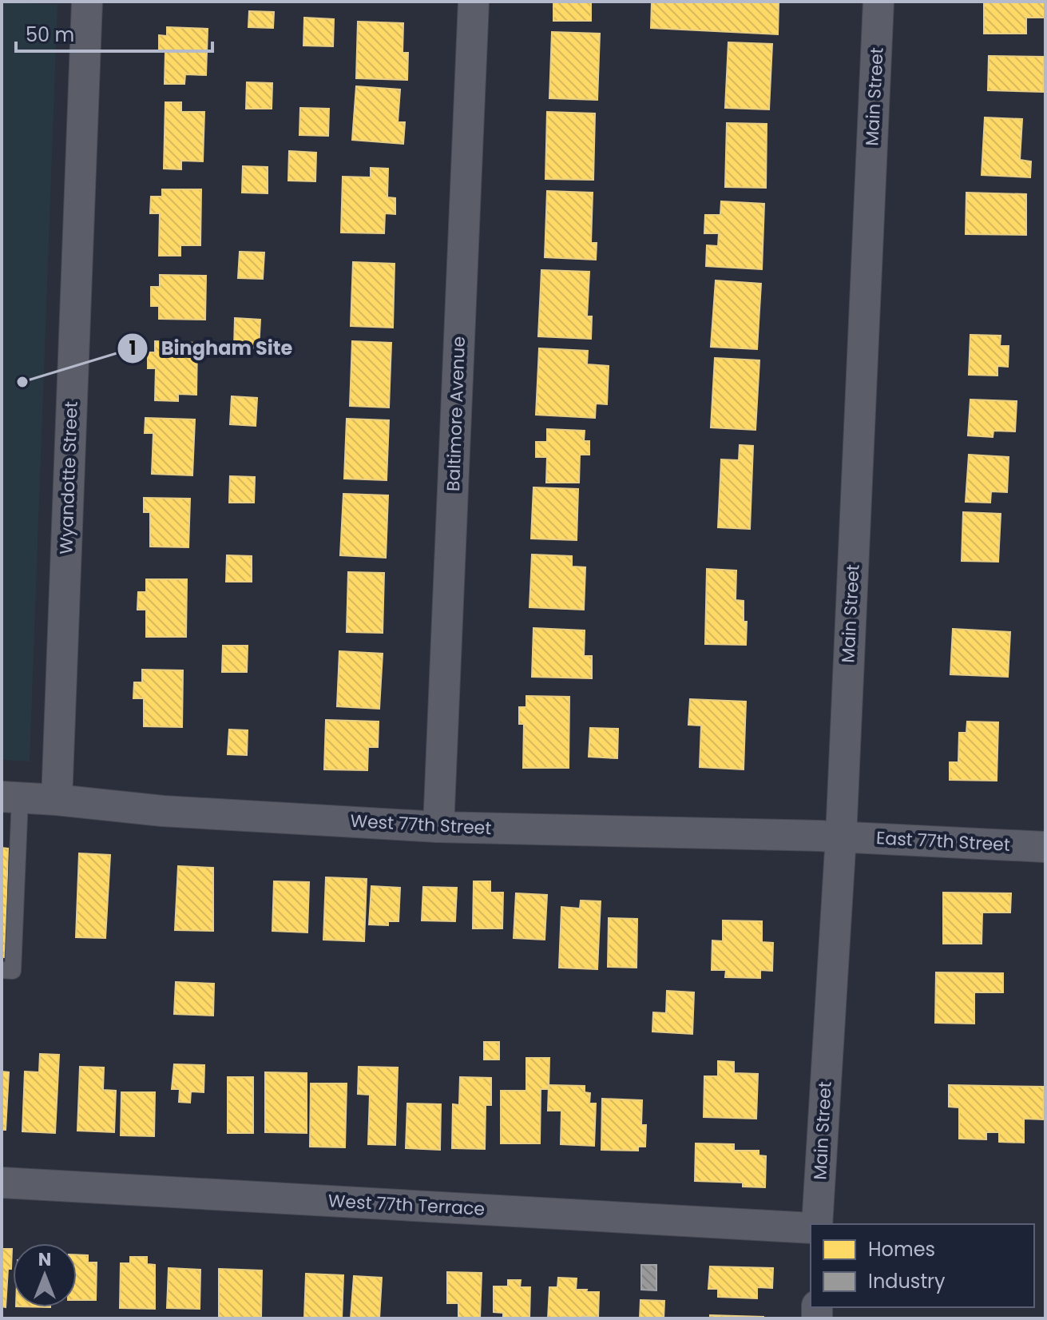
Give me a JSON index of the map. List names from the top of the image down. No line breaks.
{"streets":{"street":["Main Street","Baltimore Avenue","Wyandotte Street","West 77th Street","East 77th Street","West 77th Terrace"]},"crossings":[["Main Street","West 77th Street"],["Main Street","East 77th Street"],["Baltimore Avenue","West 77th Street"],["Wyandotte Street","West 77th Street"],["West 77th Street","East 77th Street"]],"places":["Bingham Site"],"legend":["Homes","Industry"],"scale_bar":"50 m","north":"top"}
